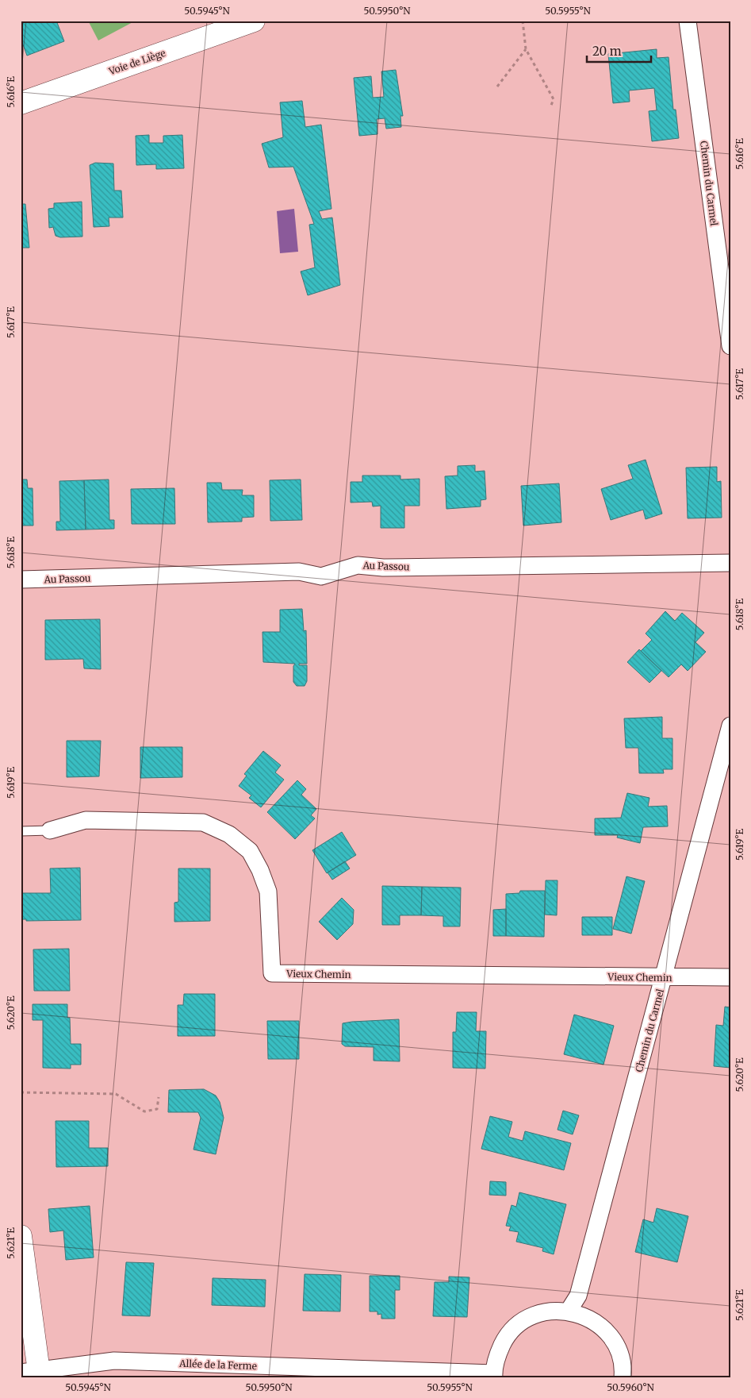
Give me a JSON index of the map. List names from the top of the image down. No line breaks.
{"streets":{"street":["Voie de Liège","Chemin du Carmel","Au Passou","Vieux Chemin","Allée de la Ferme"]},"crossings":[["Chemin du Carmel","Vieux Chemin"]],"scale_bar":"20 m","coordinates":["50.5945°N","50.5950°N","50.5955°N","5.616°E","5.617°E","5.618°E","5.619°E","5.620°E","5.621°E","50.5960°N"]}
